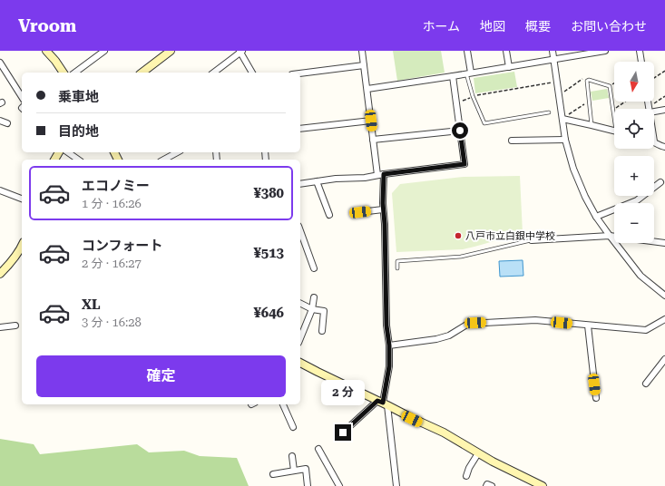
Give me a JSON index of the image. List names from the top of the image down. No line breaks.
{"places":["八戸市立白銀中学校"],"north":"bottom","page":{"header":"Vroom","nav":["ホーム","地図","概要","お問い合わせ"],"map_buttons":["+","−"],"banner":["乗車地","目的地"],"list":[{"name":"エコノミー","note":"1 分 · 16:26","value":"¥380"},{"name":"コンフォート","note":"2 分 · 16:27","value":"¥513"},{"name":"XL","note":"3 分 · 16:28","value":"¥646"}],"buttons":"確定","bubble":"2 分"}}
